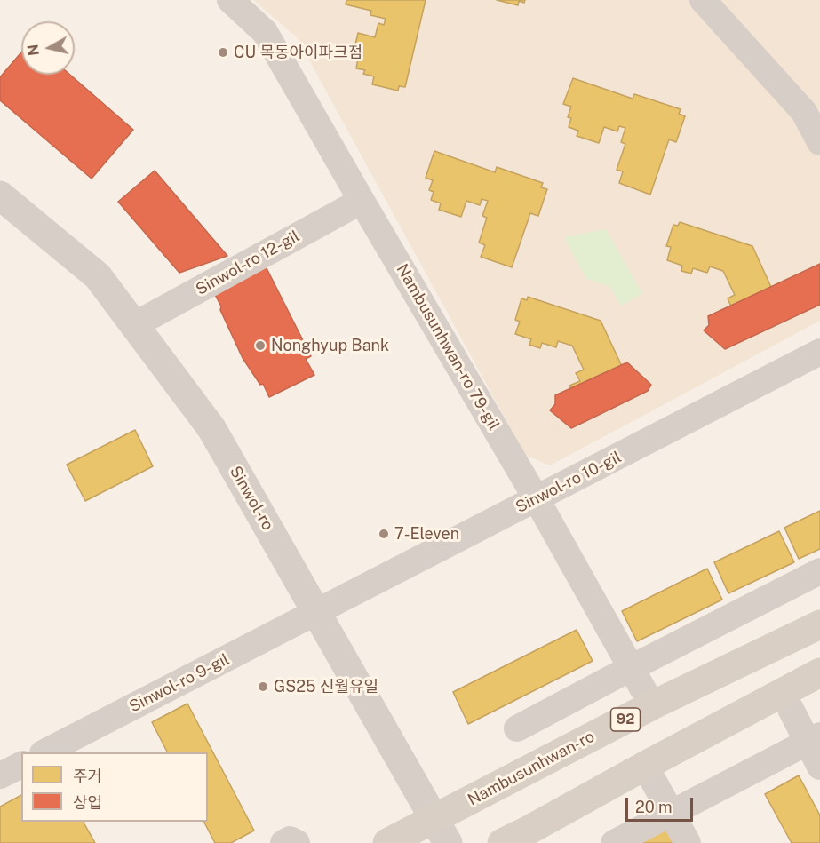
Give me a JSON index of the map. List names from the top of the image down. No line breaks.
{"streets":{"main road":["Sinwol-ro","92","Nambusunhwan-ro"],"street":["Sinwol-ro 12-gil","Nambusunhwan-ro 79-gil","Sinwol-ro 10-gil","Sinwol-ro 9-gil"]},"crossings":[["Sinwol-ro 12-gil","Nambusunhwan-ro 79-gil"],["Sinwol-ro 12-gil","Sinwol-ro"],["Nambusunhwan-ro 79-gil","Sinwol-ro 10-gil"],["Nambusunhwan-ro 79-gil","Nambusunhwan-ro"],["Sinwol-ro 10-gil","Sinwol-ro"],["Sinwol-ro 10-gil","Sinwol-ro 9-gil"],["Sinwol-ro","Sinwol-ro 9-gil"],["Sinwol-ro","Nambusunhwan-ro"]],"places":["CU 목동아이파크점","Nonghyup Bank","7-Eleven","GS25 신월유일"],"legend":["주거","상업"],"scale_bar":"20 m","north":"left"}
